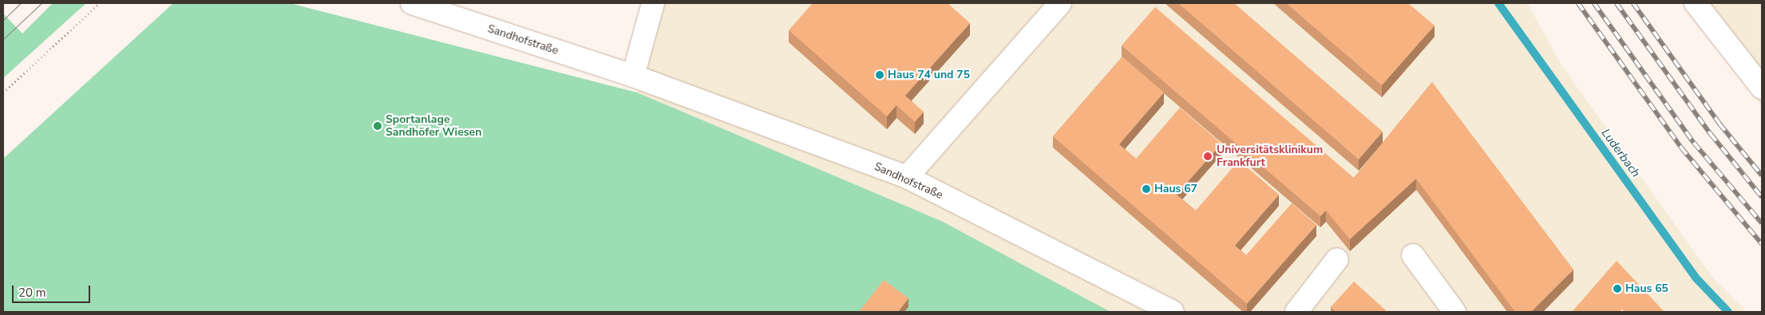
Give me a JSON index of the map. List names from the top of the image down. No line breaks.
{"streets":{"street":["Sandhofstraße"]},"water":["Luderbach"],"places":["Haus 74 und 75","Sportanlage Sandhöfer Wiesen","Universitätsklinikum Frankfurt","Haus 67","Haus 65"],"scale_bar":"20 m"}
